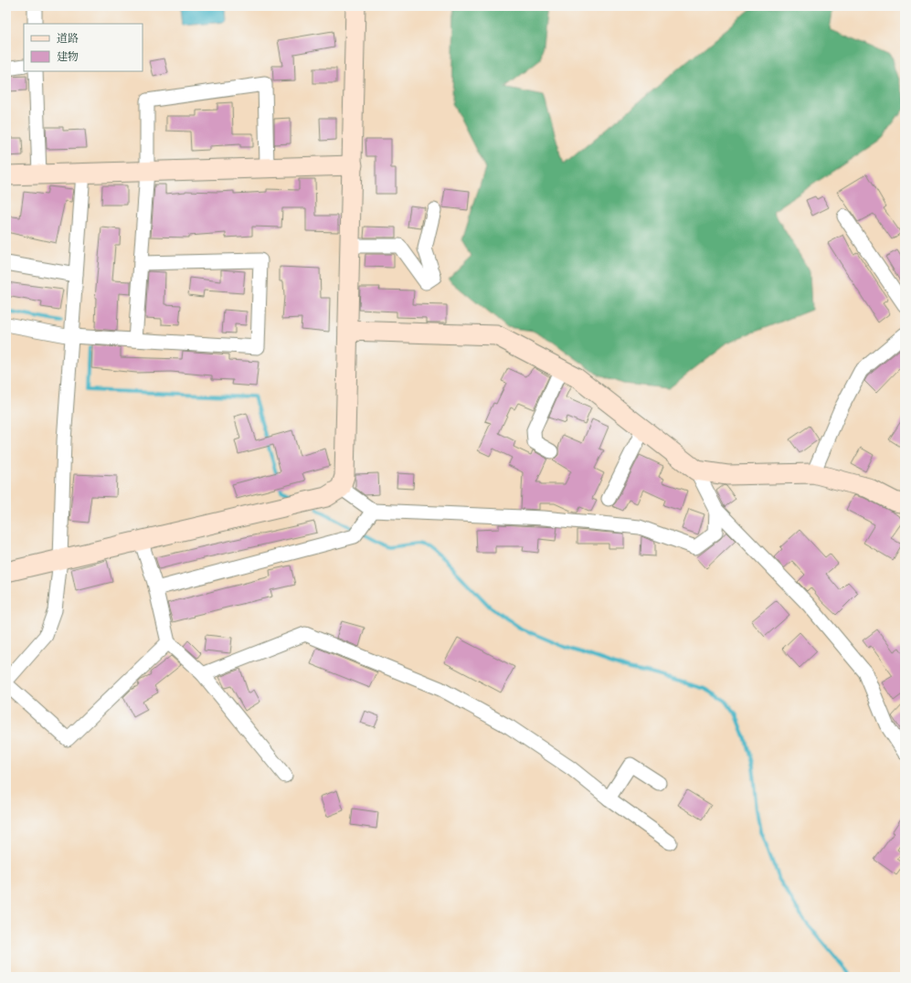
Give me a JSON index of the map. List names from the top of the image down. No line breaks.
{"legend":["道路","建物"]}
